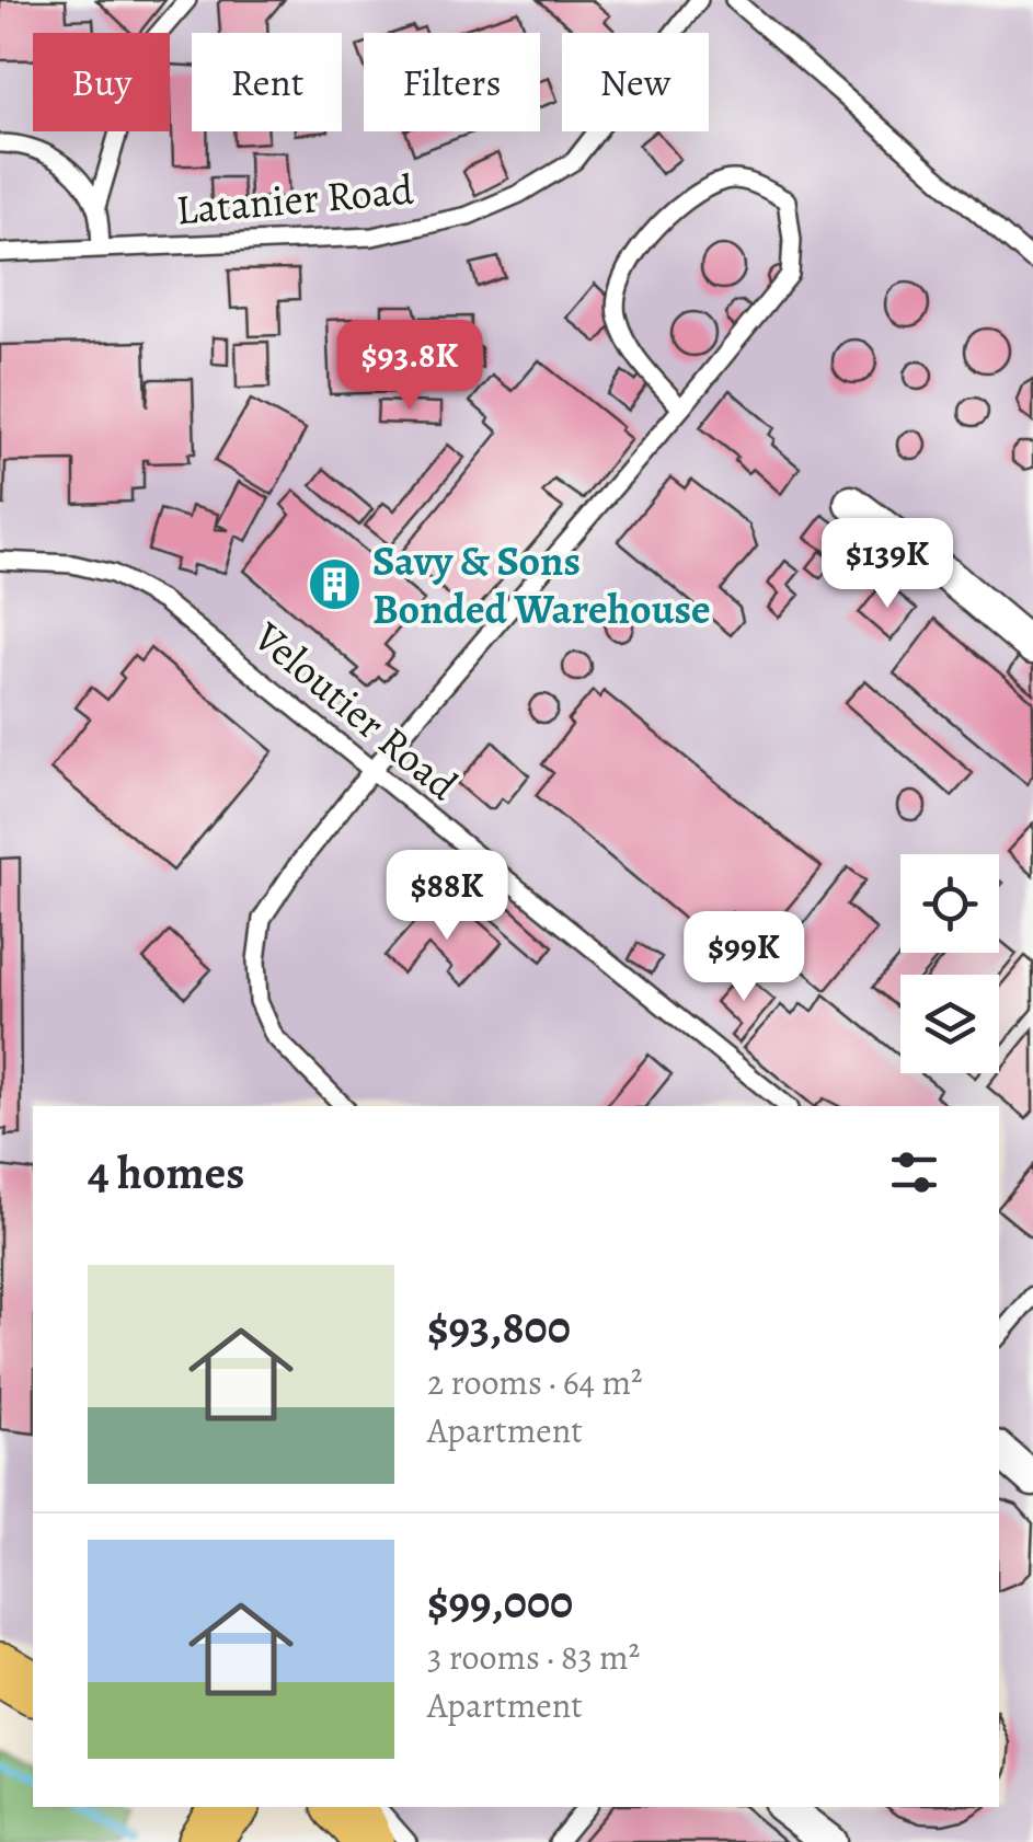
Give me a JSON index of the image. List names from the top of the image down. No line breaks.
{"streets":{"lane":["Latanier Road","Veloutier Road"]},"places":{"building":["Savy & Sons Bonded Warehouse"]},"page":{"chip":["Buy","Rent","Filters","New"],"price":["$93.8K","$139K","$88K","$99K"],"heading":"4 homes","list":[{"name":"$93,800","note":"2 rooms · 64 m² · Apartment"},{"name":"$99,000","note":"3 rooms · 83 m² · Apartment"}]}}
